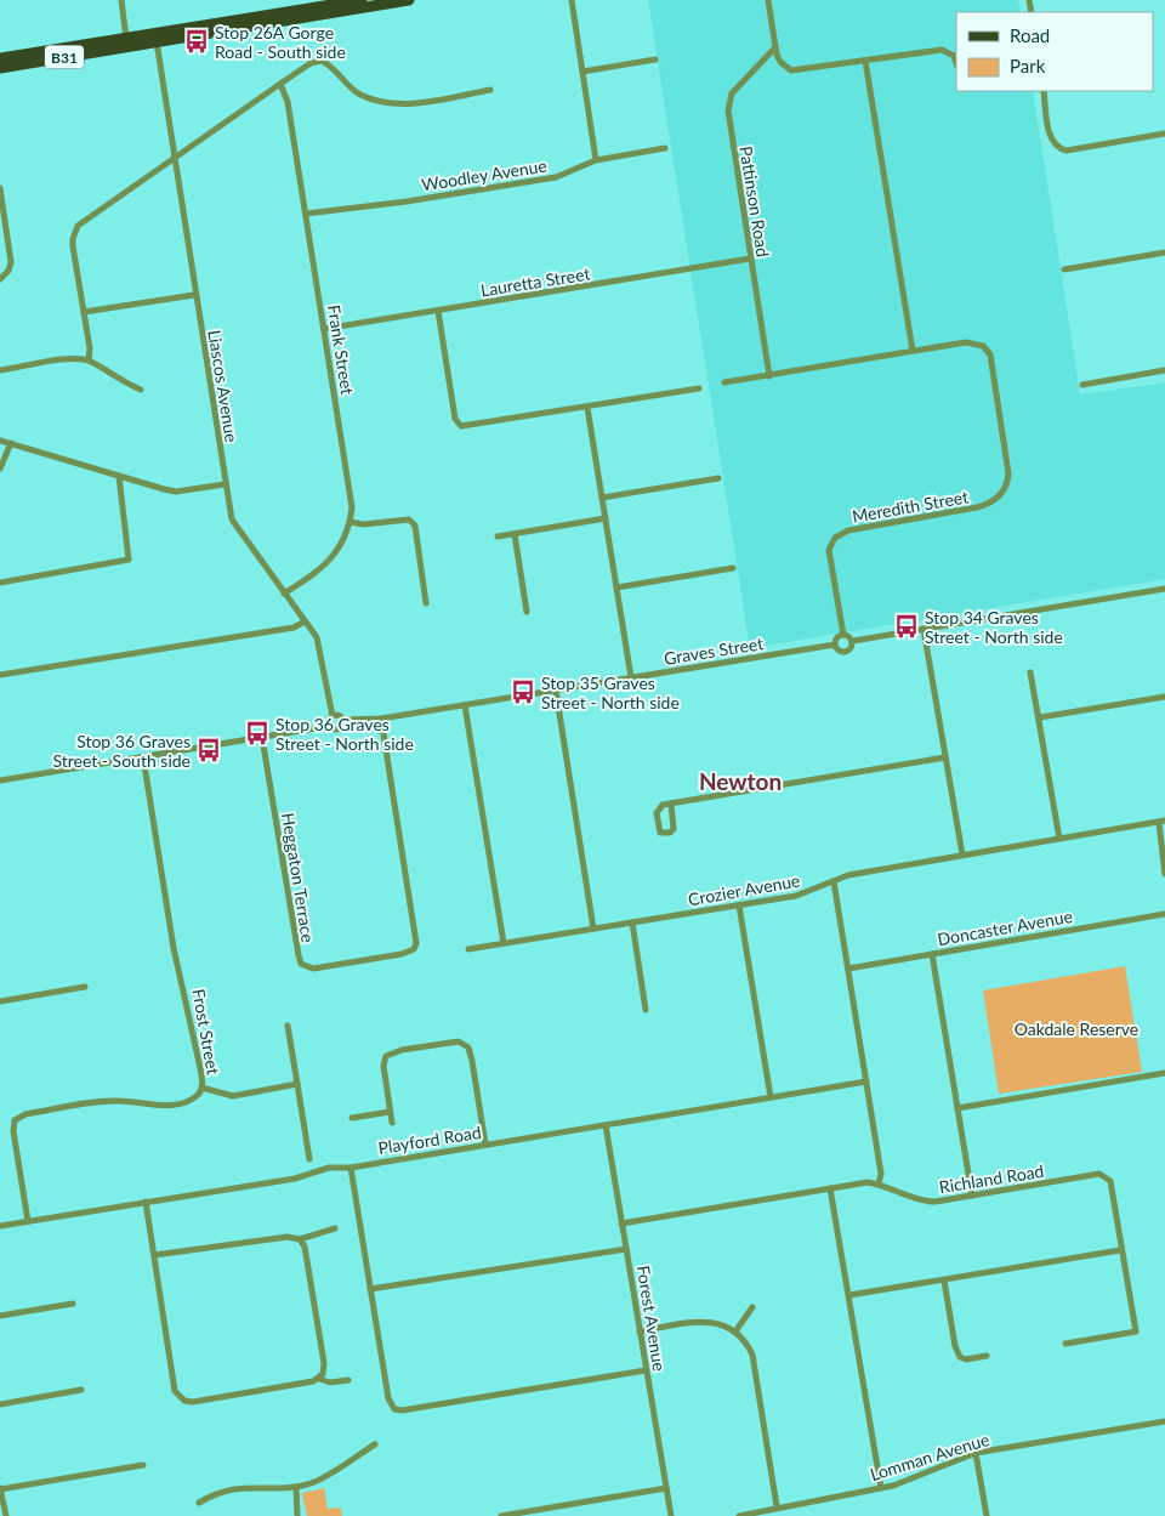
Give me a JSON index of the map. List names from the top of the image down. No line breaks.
{"streets":{"main road":["B31"],"street":["Woodley Avenue","Pattinson Road","Lauretta Street","Frank Street","Liascos Avenue","Meredith Street","Graves Street","Heggaton Terrace","Crozier Avenue","Doncaster Avenue","Frost Street","Playford Road","Richland Road","Forest Avenue","Lomman Avenue"]},"crossings":[["B31","Liascos Avenue"],["Woodley Avenue","Frank Street"],["Pattinson Road","Lauretta Street"],["Lauretta Street","Frank Street"],["Frank Street","Liascos Avenue"],["Meredith Street","Graves Street"],["Graves Street","Heggaton Terrace"],["Frost Street","Playford Road"],["Playford Road","Forest Avenue"],["Richland Road","Forest Avenue"]],"districts":["Newton"],"parks":["Oakdale Reserve"],"places":{"bus stop":["Stop 26A Gorge Road - South side","Stop 34 Graves Street - North side","Stop 35 Graves Street - North side","Stop 36 Graves Street - North side","Stop 36 Graves Street - South side"]},"legend":["Road","Park"]}
